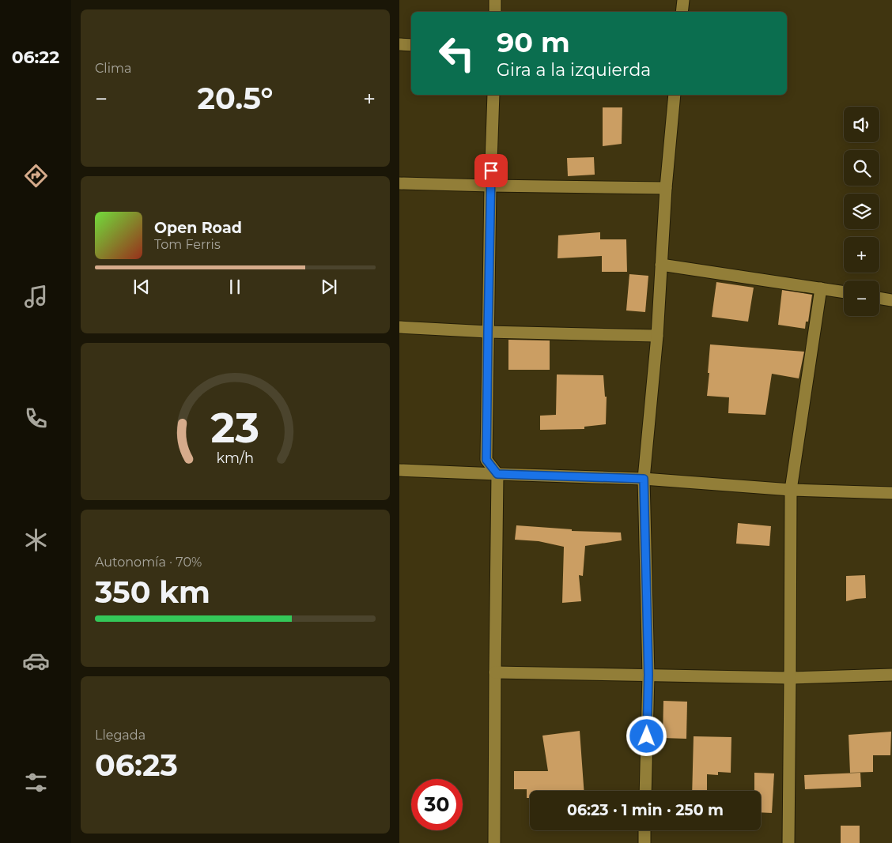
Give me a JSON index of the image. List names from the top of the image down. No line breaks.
{"page":{"tabs":"06:22","tile":["Clima",["Autonomía · 70%","350 km"],["Llegada","06:23"]],"turn":["90 m","Gira a la izquierda"],"heat":["−","20.5°","+"],"map_buttons":["+","−"],"song":["Open Road","Tom Ferris"],"limit":"30","trip":"06:23 · 1 min · 250 m","gauge":["23","km/h"]}}
